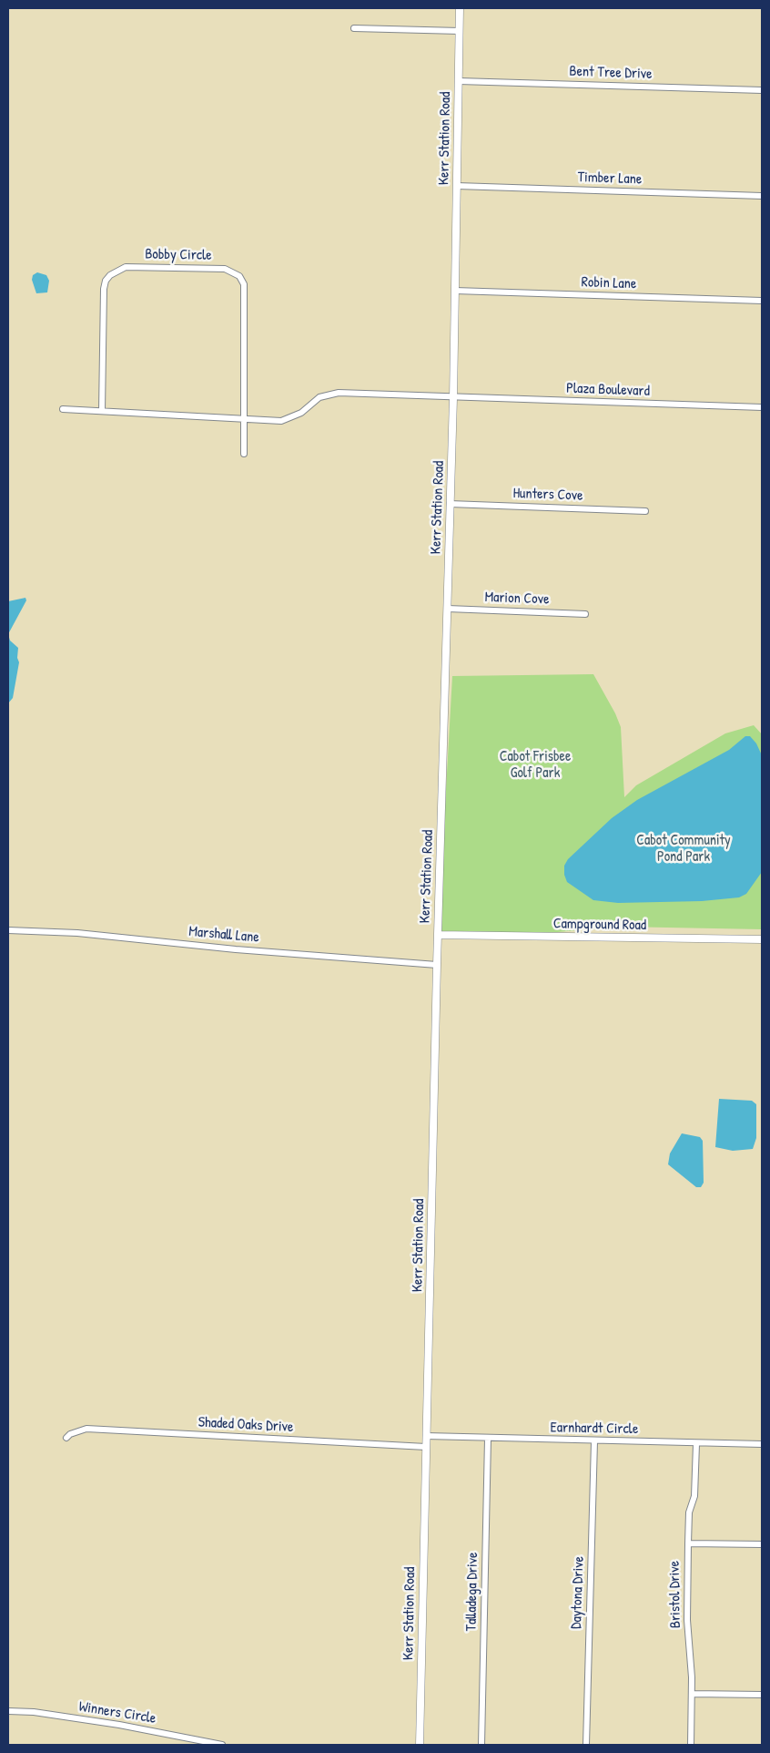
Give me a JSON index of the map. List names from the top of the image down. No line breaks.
{"streets":{"street":["Bent Tree Drive","Kerr Station Road","Timber Lane","Bobby Circle","Robin Lane","Plaza Boulevard","Hunters Cove","Marion Cove","Campground Road","Marshall Lane","Shaded Oaks Drive","Earnhardt Circle","Talladega Drive","Daytona Drive","Bristol Drive","Winners Circle"]},"crossings":[["Bent Tree Drive","Kerr Station Road"],["Kerr Station Road","Timber Lane"],["Kerr Station Road","Robin Lane"],["Kerr Station Road","Plaza Boulevard"],["Kerr Station Road","Hunters Cove"],["Kerr Station Road","Marion Cove"],["Kerr Station Road","Campground Road"],["Kerr Station Road","Marshall Lane"],["Kerr Station Road","Shaded Oaks Drive"],["Kerr Station Road","Earnhardt Circle"],["Bobby Circle","Plaza Boulevard"],["Earnhardt Circle","Talladega Drive"],["Earnhardt Circle","Daytona Drive"],["Earnhardt Circle","Bristol Drive"]],"parks":["Cabot Frisbee Golf Park","Cabot Community Pond Park"]}
